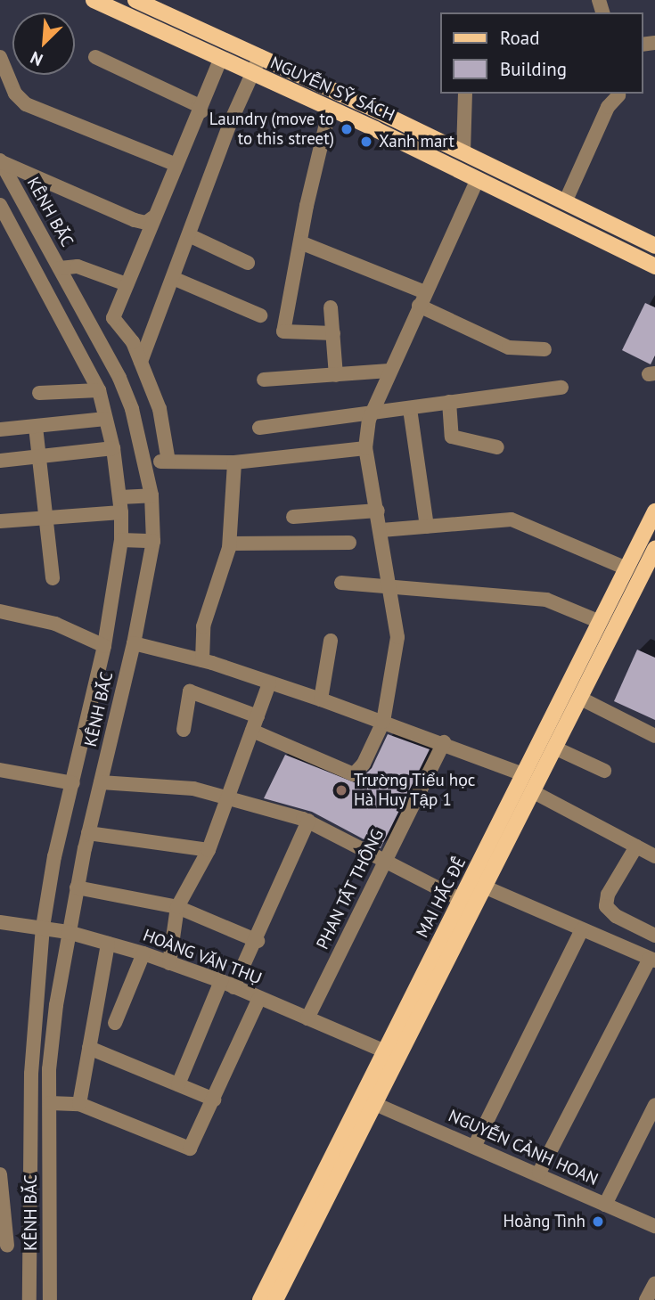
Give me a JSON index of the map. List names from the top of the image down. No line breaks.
{"streets":{"main road":["NGUYỄN SỸ SÁCH","MAI HẮC ĐẾ"],"street":["KÊNH BẮC","PHAN TẤT THÔNG","HOÀNG VĂN THỤ","NGUYỄN CẢNH HOAN"]},"crossings":[["KÊNH BẮC","HOÀNG VĂN THỤ"],["PHAN TẤT THÔNG","HOÀNG VĂN THỤ"],["MAI HẮC ĐẾ","HOÀNG VĂN THỤ"],["MAI HẮC ĐẾ","NGUYỄN CẢNH HOAN"]],"places":["Laundry (move to to this street)","Xanh mart","Trường Tiểu học Hà Huy Tập 1","Hoàng Tình"],"legend":["Road","Building"],"north":"bottom left"}
